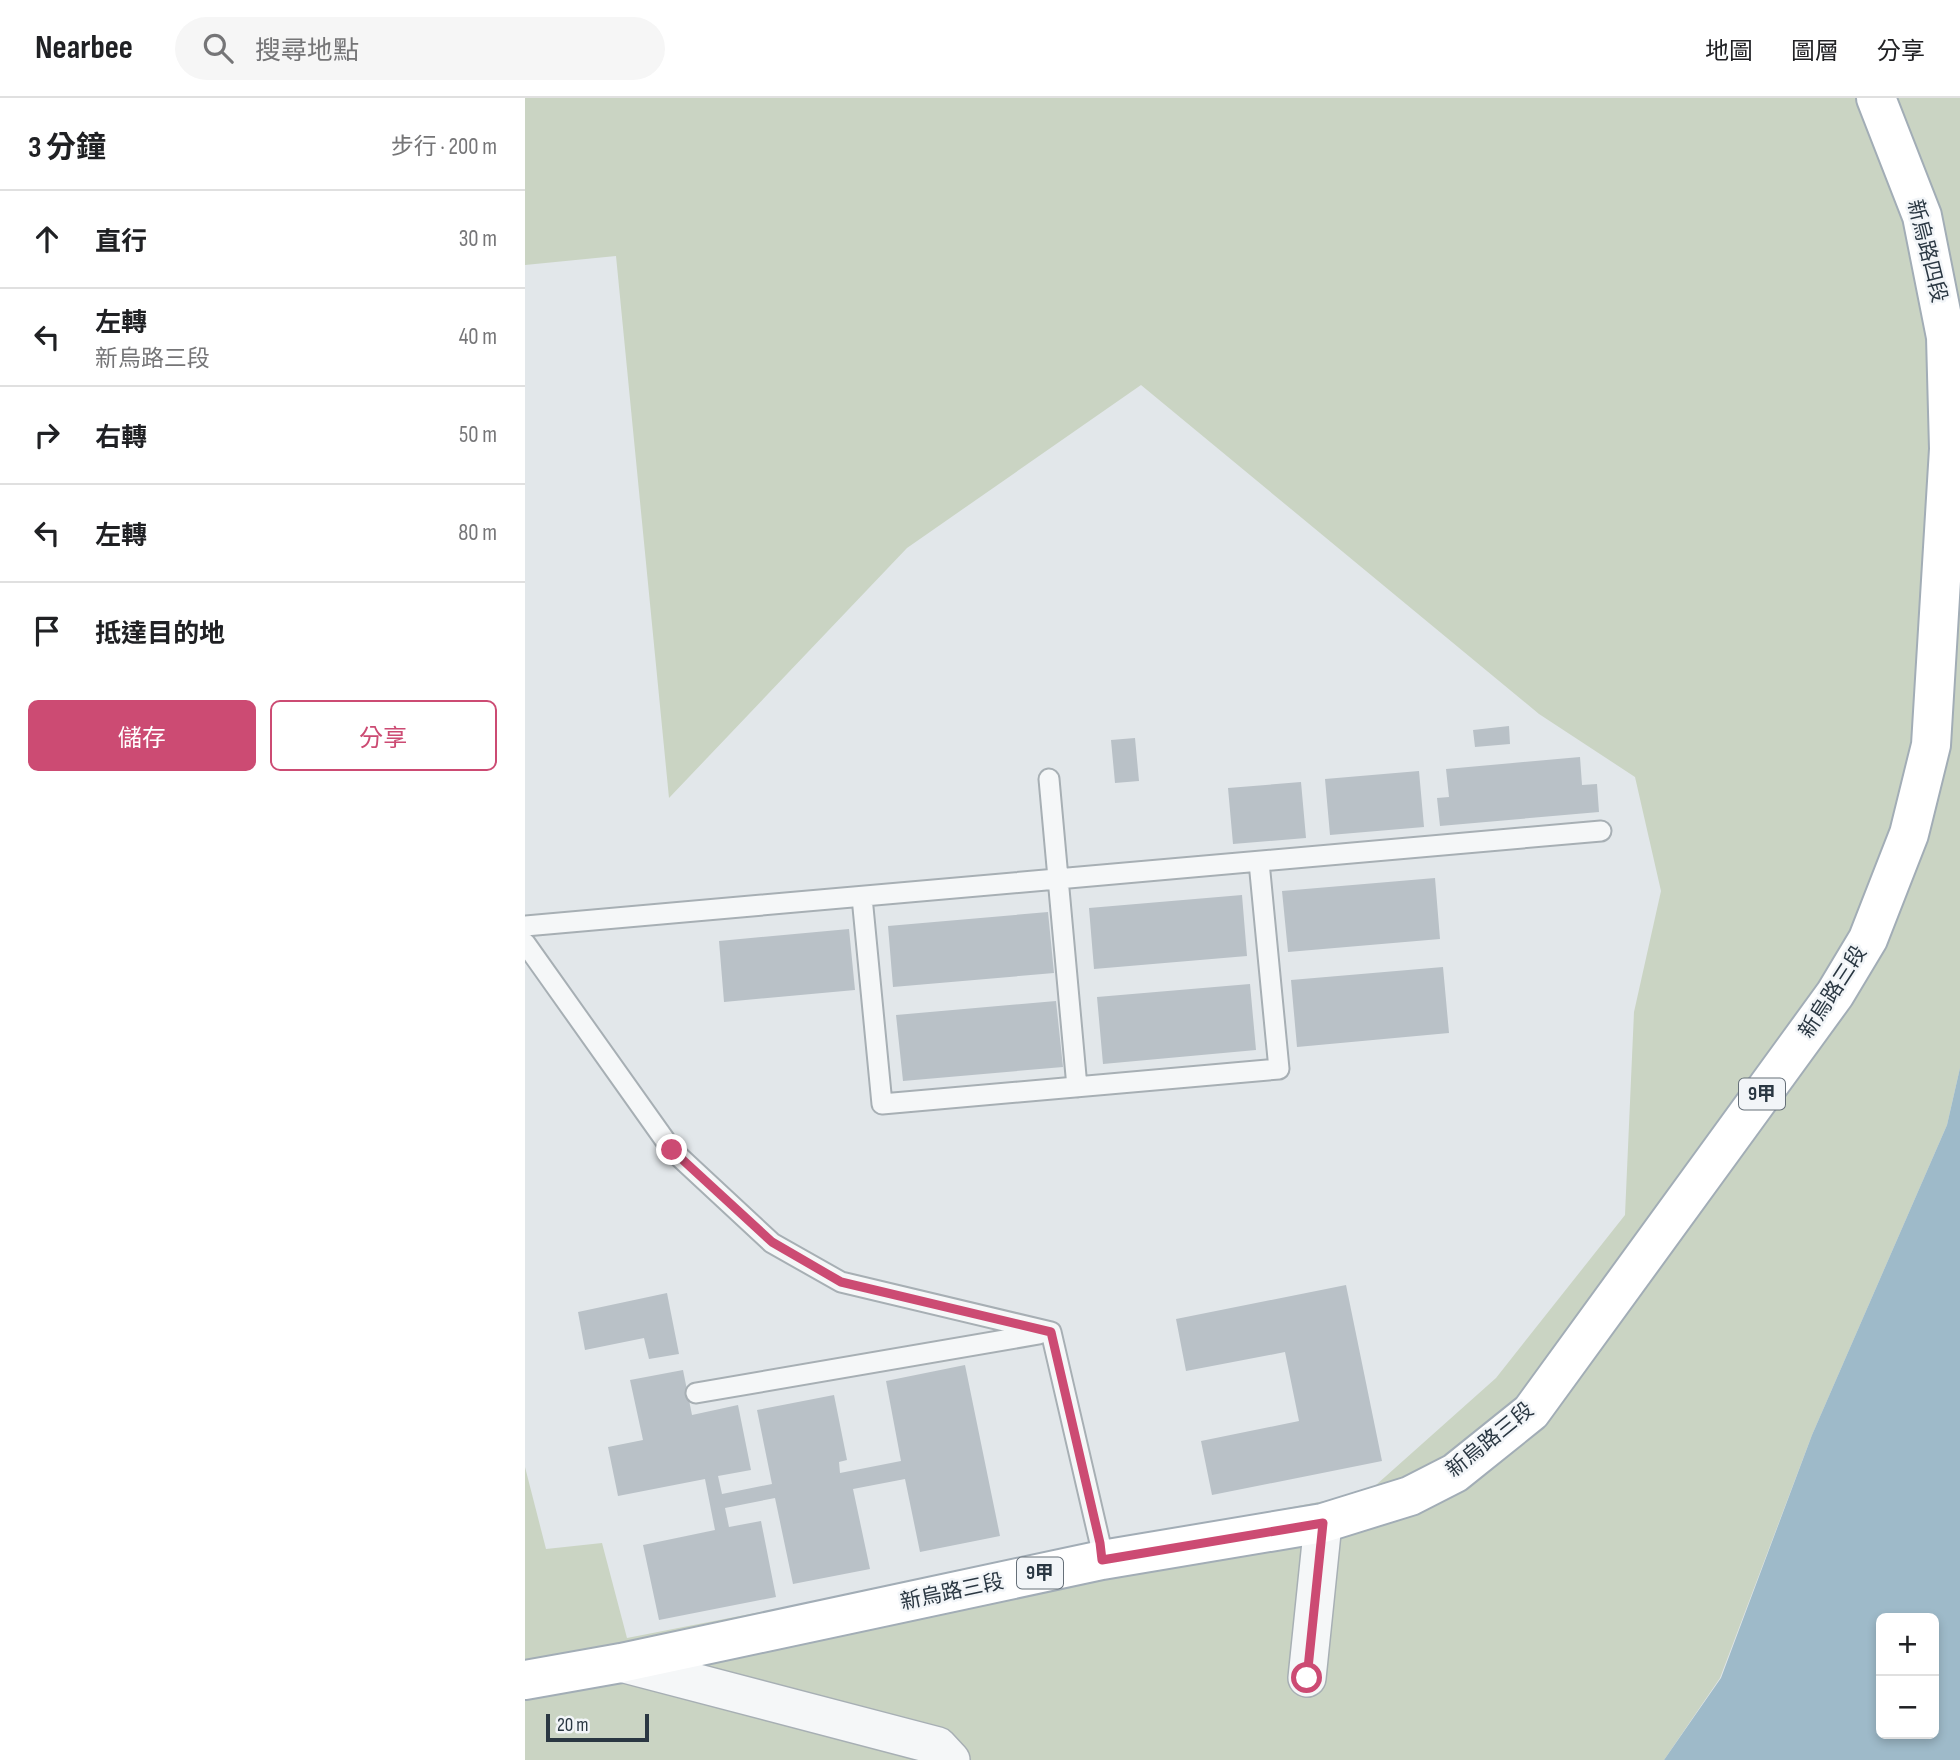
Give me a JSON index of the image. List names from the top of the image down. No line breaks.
{"streets":{"main road":["新烏路四段","新烏路三段","9甲"]},"crossings":[["新烏路四段","新烏路三段"]],"scale_bar":"20 m","page":{"header":"Nearbee","search":"搜尋地點","nav":["地圖","圖層","分享"],"heading":["3 分鐘","步行 · 200 m"],"list":[["直行","30 m"],["左轉","新烏路三段","40 m"],["右轉","50 m"],["左轉","80 m"],"抵達目的地"],"buttons":["儲存","分享"],"map_buttons":["+","−"],"scale":"20 m"}}
